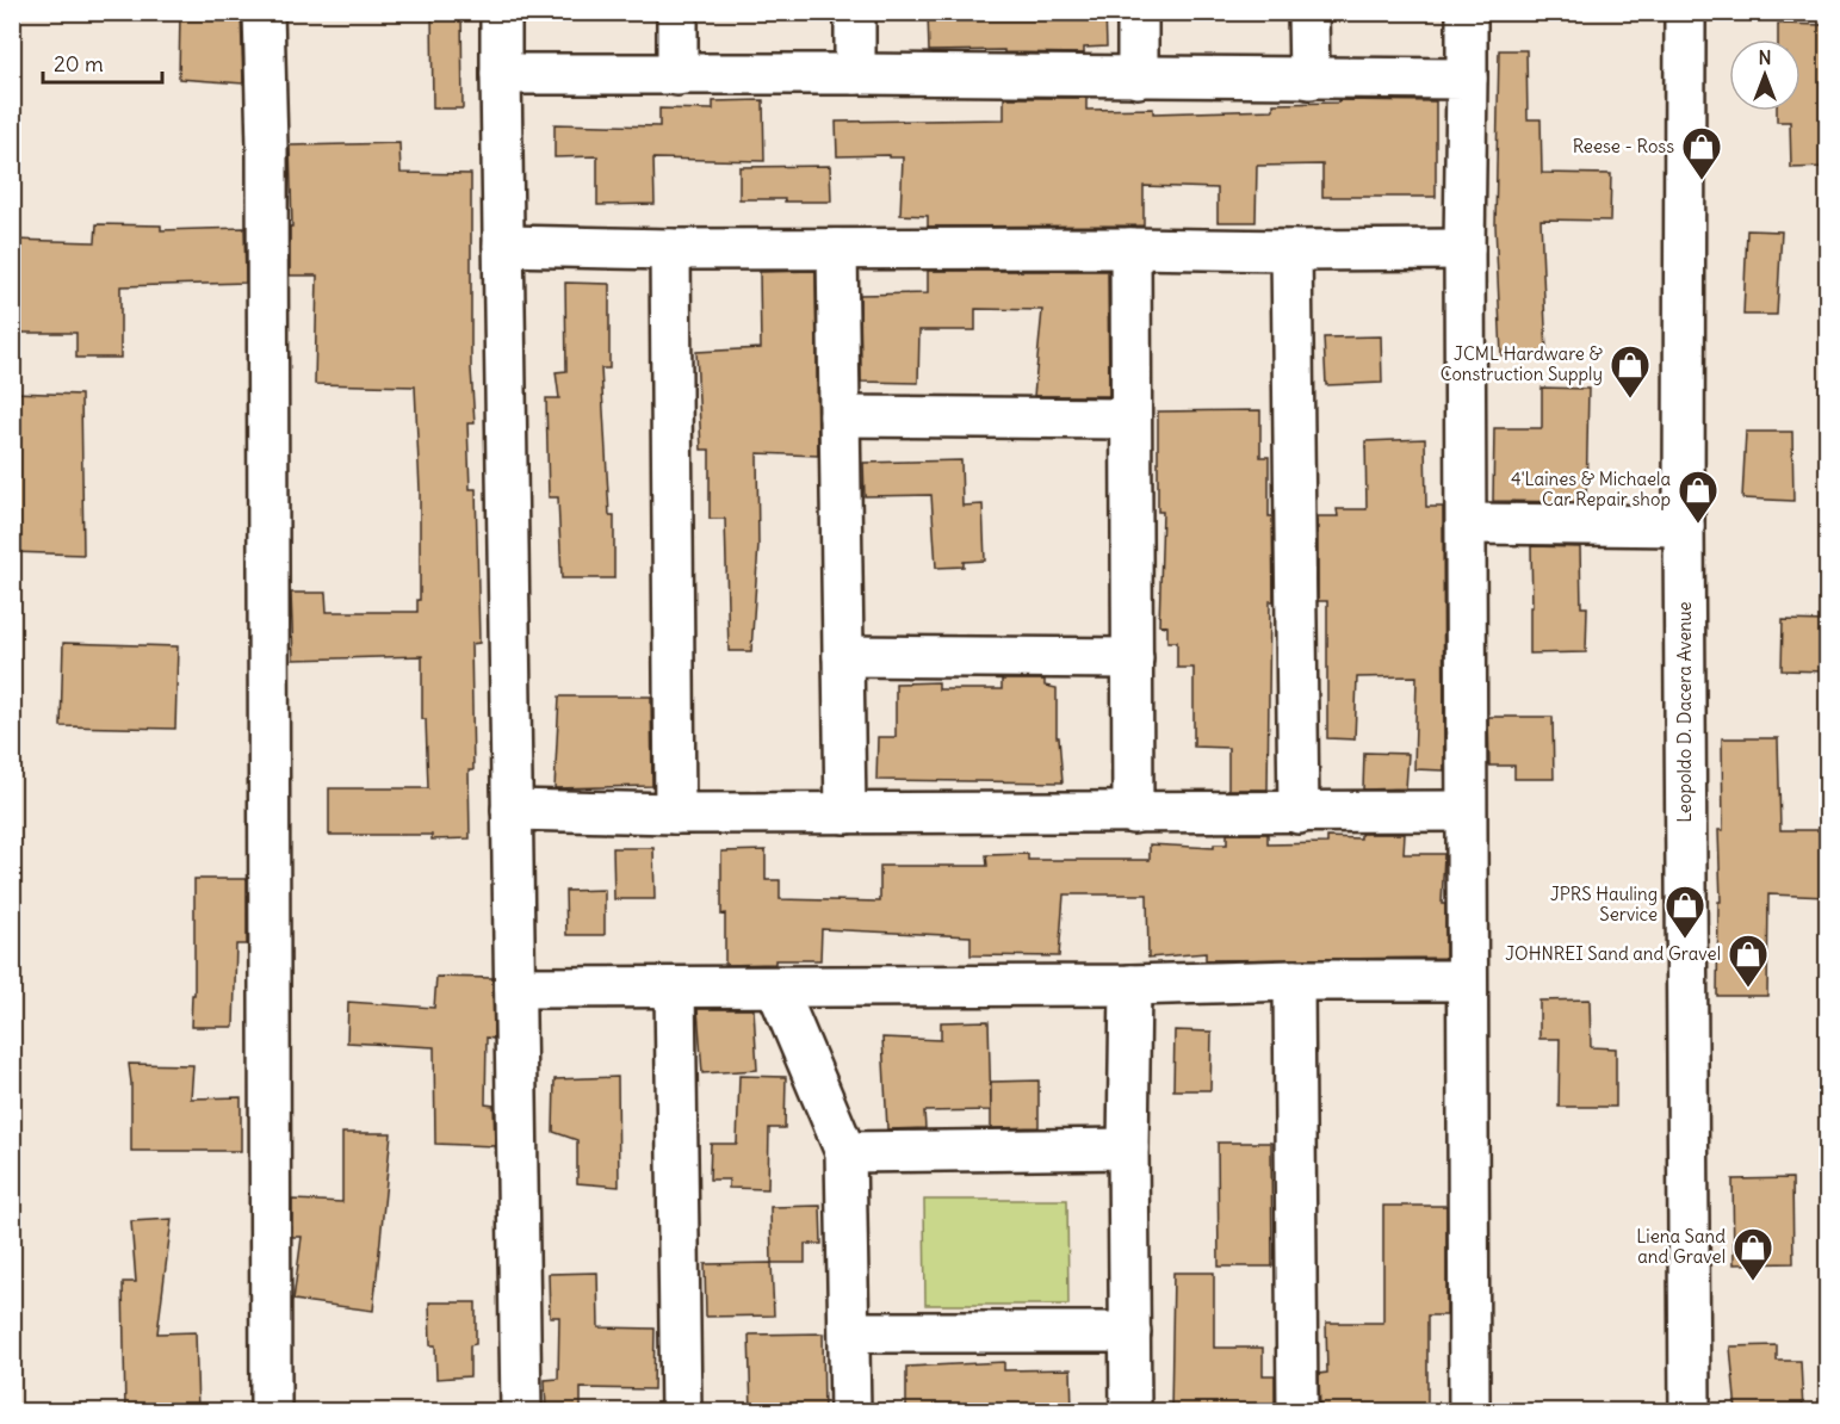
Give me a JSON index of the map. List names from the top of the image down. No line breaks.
{"streets":{"street":["Leopoldo D. Dacera Avenue"]},"places":{"shop":["Reese - Ross","JCML Hardware & Construction Supply","4'Laines & Michaela Car Repair shop","JPRS Hauling Service","JOHNREI Sand and Gravel","Liena Sand and Gravel"]},"scale_bar":"20 m","north":"top"}
